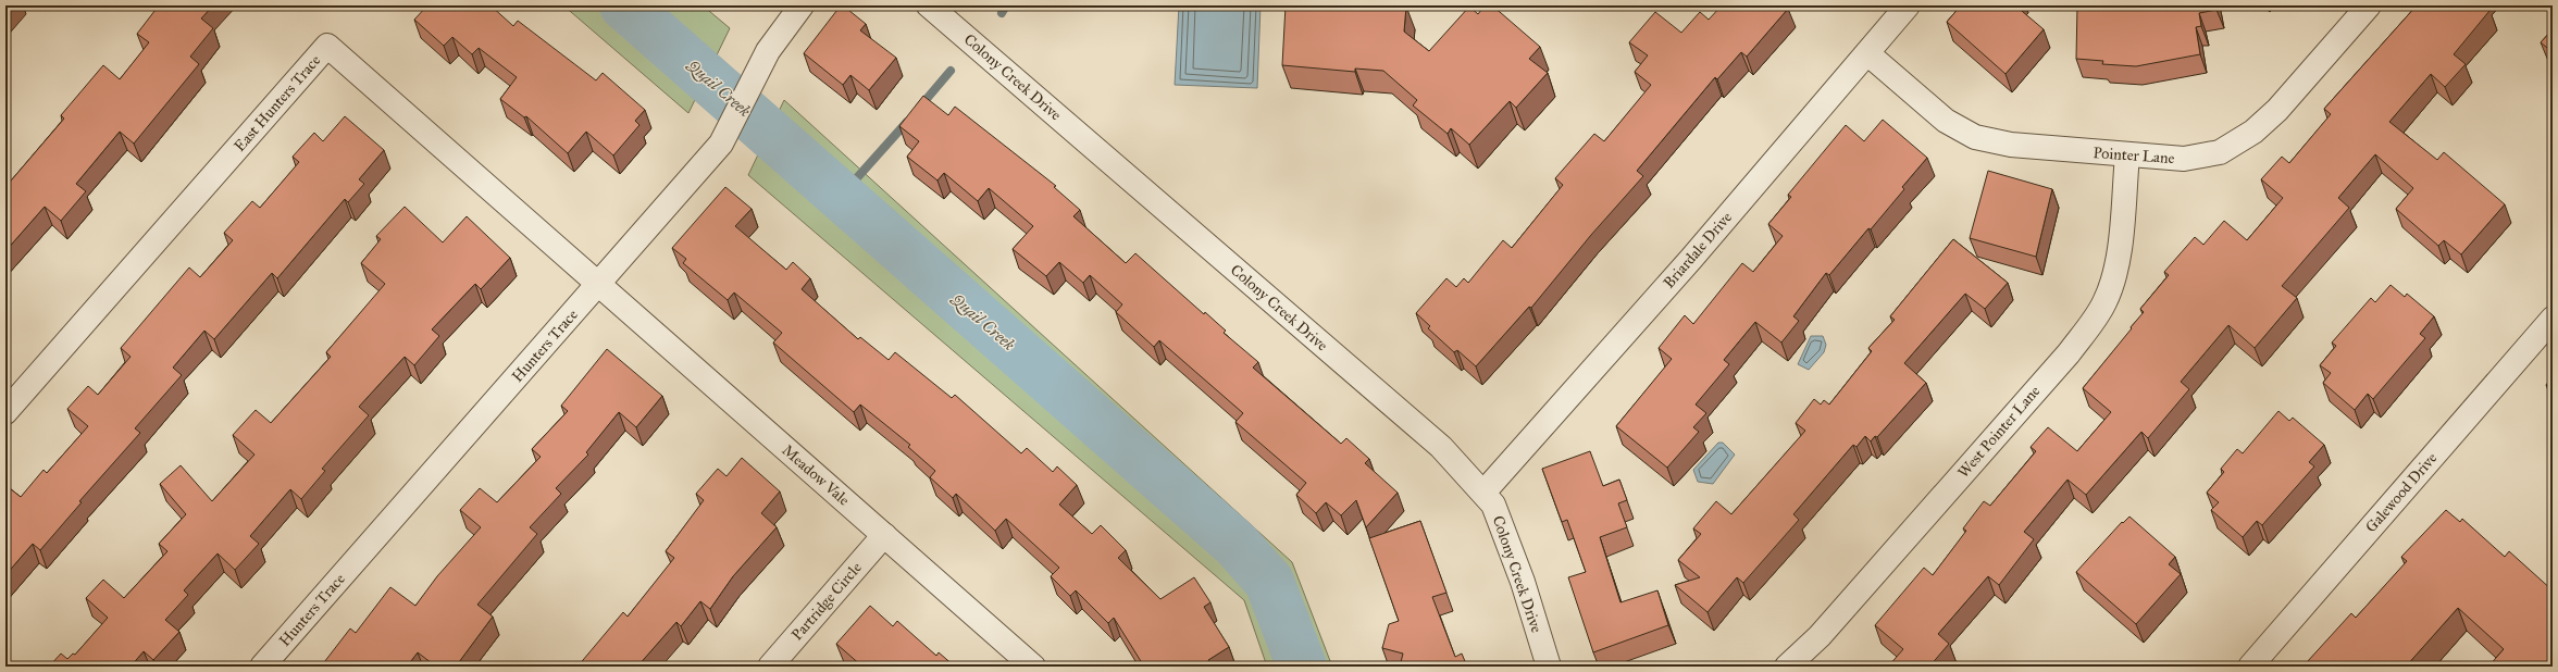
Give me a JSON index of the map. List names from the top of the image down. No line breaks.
{"streets":{"street":["Colony Creek Drive","East Hunters Trace","Pointer Lane","Briardale Drive","Hunters Trace","West Pointer Lane","Meadow Vale","Galewood Drive","Partridge Circle"]},"crossings":[["Colony Creek Drive","Briardale Drive"],["East Hunters Trace","Hunters Trace"],["East Hunters Trace","Meadow Vale"],["Pointer Lane","Briardale Drive"],["Pointer Lane","West Pointer Lane"],["Hunters Trace","Meadow Vale"],["Meadow Vale","Partridge Circle"]],"water":["Quail Creek"]}
